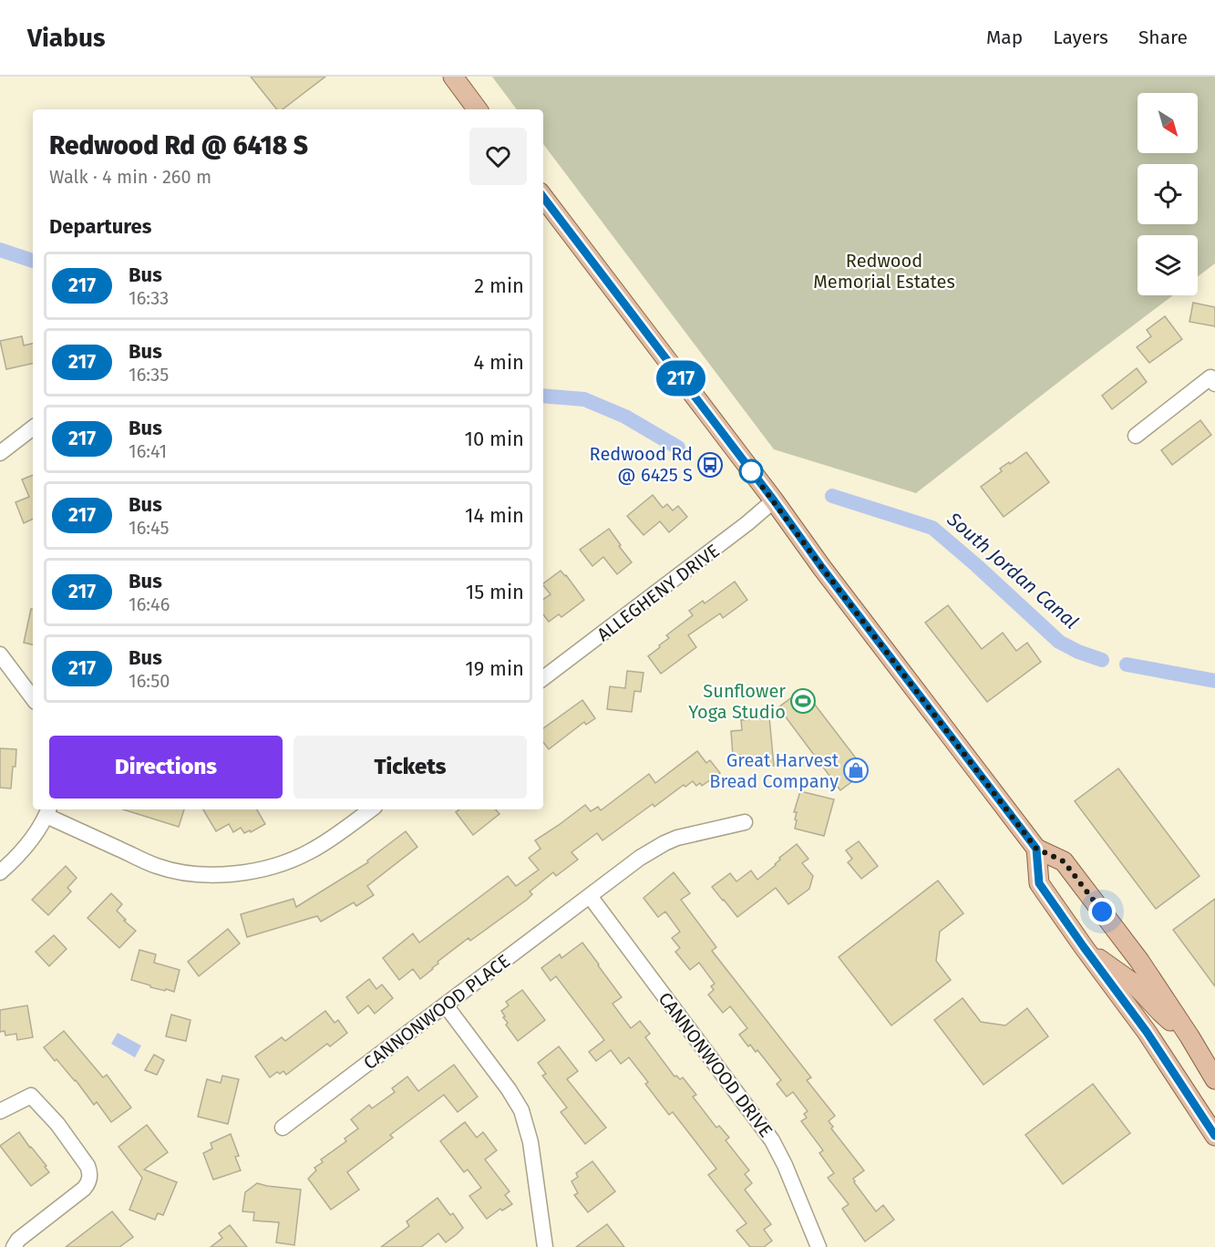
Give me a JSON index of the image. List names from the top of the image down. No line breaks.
{"streets":{"street":["ALLEGHENY DRIVE","CANNONWOOD PLACE","CANNONWOOD DRIVE"]},"crossings":[["CANNONWOOD PLACE","CANNONWOOD DRIVE"]],"water":["South Jordan Canal"],"parks":["Redwood Memorial Estates"],"places":{"bus stop":["Redwood Rd @ 6425 S"],"sports":["Sunflower Yoga Studio"],"shop":["Great Harvest Bread Company"]},"lines":["bus line 217"],"north":"bottom right","page":{"header":"Viabus","nav":["Map","Layers","Share"],"on_map":"217","heading":[["Redwood Rd @ 6418 S","Walk · 4 min · 260 m"],"Departures"],"list":[{"mark":"217","name":"Bus","note":"16:33","value":"2 min"},{"mark":"217","name":"Bus","note":"16:35","value":"4 min"},{"mark":"217","name":"Bus","note":"16:41","value":"10 min"},{"mark":"217","name":"Bus","note":"16:45","value":"14 min"},{"mark":"217","name":"Bus","note":"16:46","value":"15 min"},{"mark":"217","name":"Bus","note":"16:50","value":"19 min"}],"buttons":["Directions","Tickets"]}}
